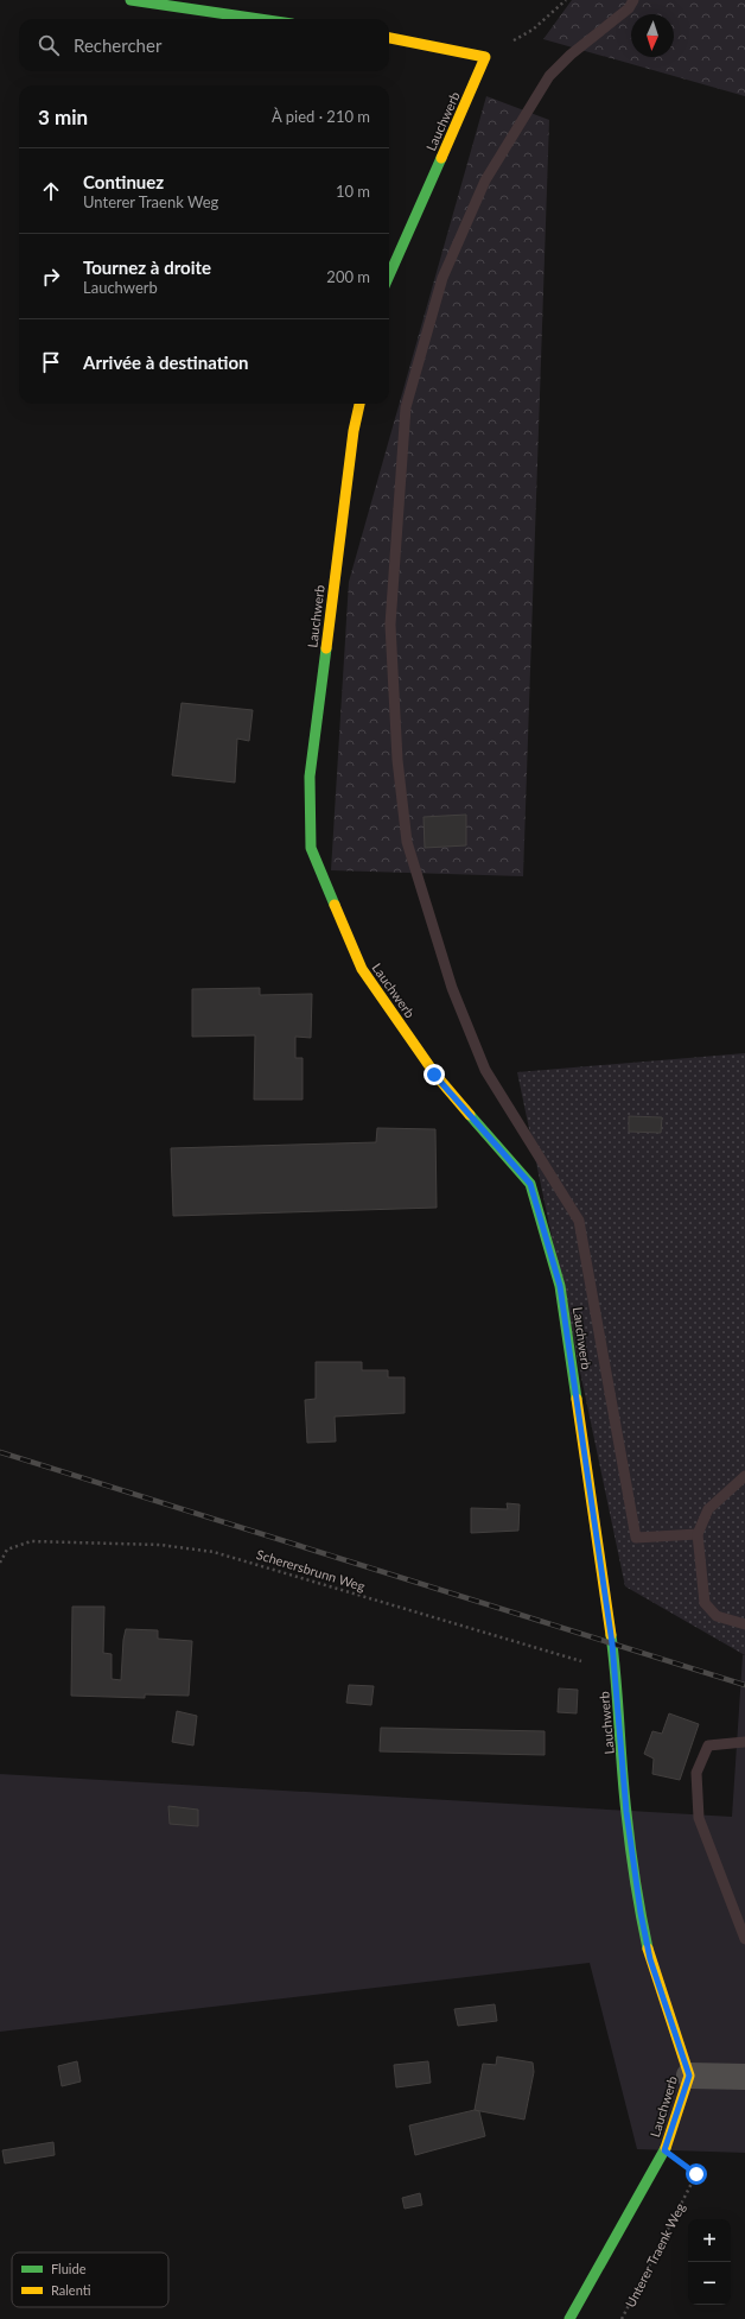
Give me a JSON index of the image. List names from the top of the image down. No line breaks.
{"streets":{"street":["Lauchwerb"],"path":["Scherersbrunn Weg","Unterer Traenk Weg"]},"crossings":[["Lauchwerb","Scherersbrunn Weg"],["Lauchwerb","Unterer Traenk Weg"]],"legend":["Fluide","Ralenti"],"north":"bottom","page":{"search":"Rechercher","heading":["3 min","À pied · 210 m"],"list":[["Continuez","Unterer Traenk Weg","10 m"],["Tournez à droite","Lauchwerb","200 m"],"Arrivée à destination"],"map_buttons":["+","−"]}}
